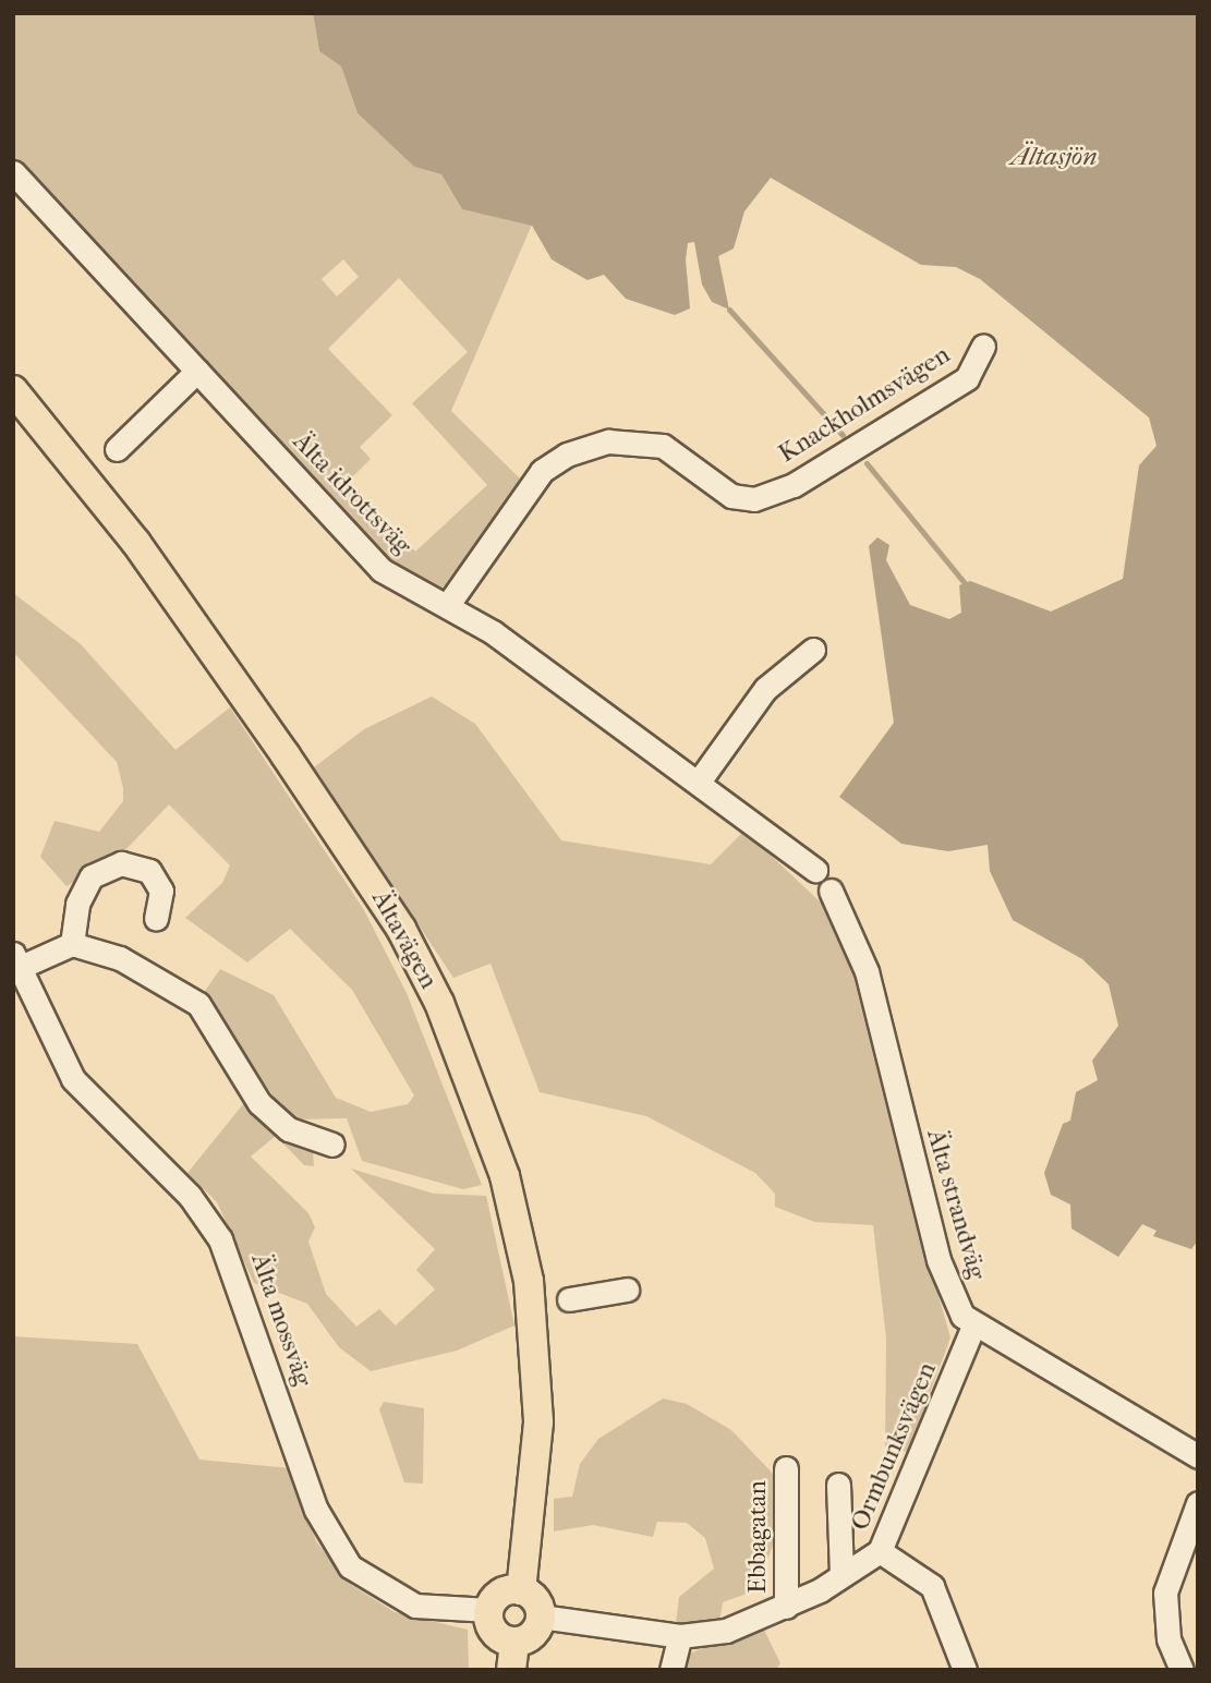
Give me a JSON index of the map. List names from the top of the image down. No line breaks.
{"streets":{"main road":["Ältavägen"],"street":["Knackholmsvägen","Älta idrottsväg","Älta strandväg","Älta mossväg","Ormbunksvägen","Ebbagatan"]},"crossings":[["Knackholmsvägen","Älta idrottsväg"],["Ältavägen","Älta mossväg"],["Ältavägen","Ormbunksvägen"],["Älta strandväg","Ormbunksvägen"],["Älta mossväg","Ormbunksvägen"],["Ormbunksvägen","Ebbagatan"]],"water":["Ältasjön"]}
